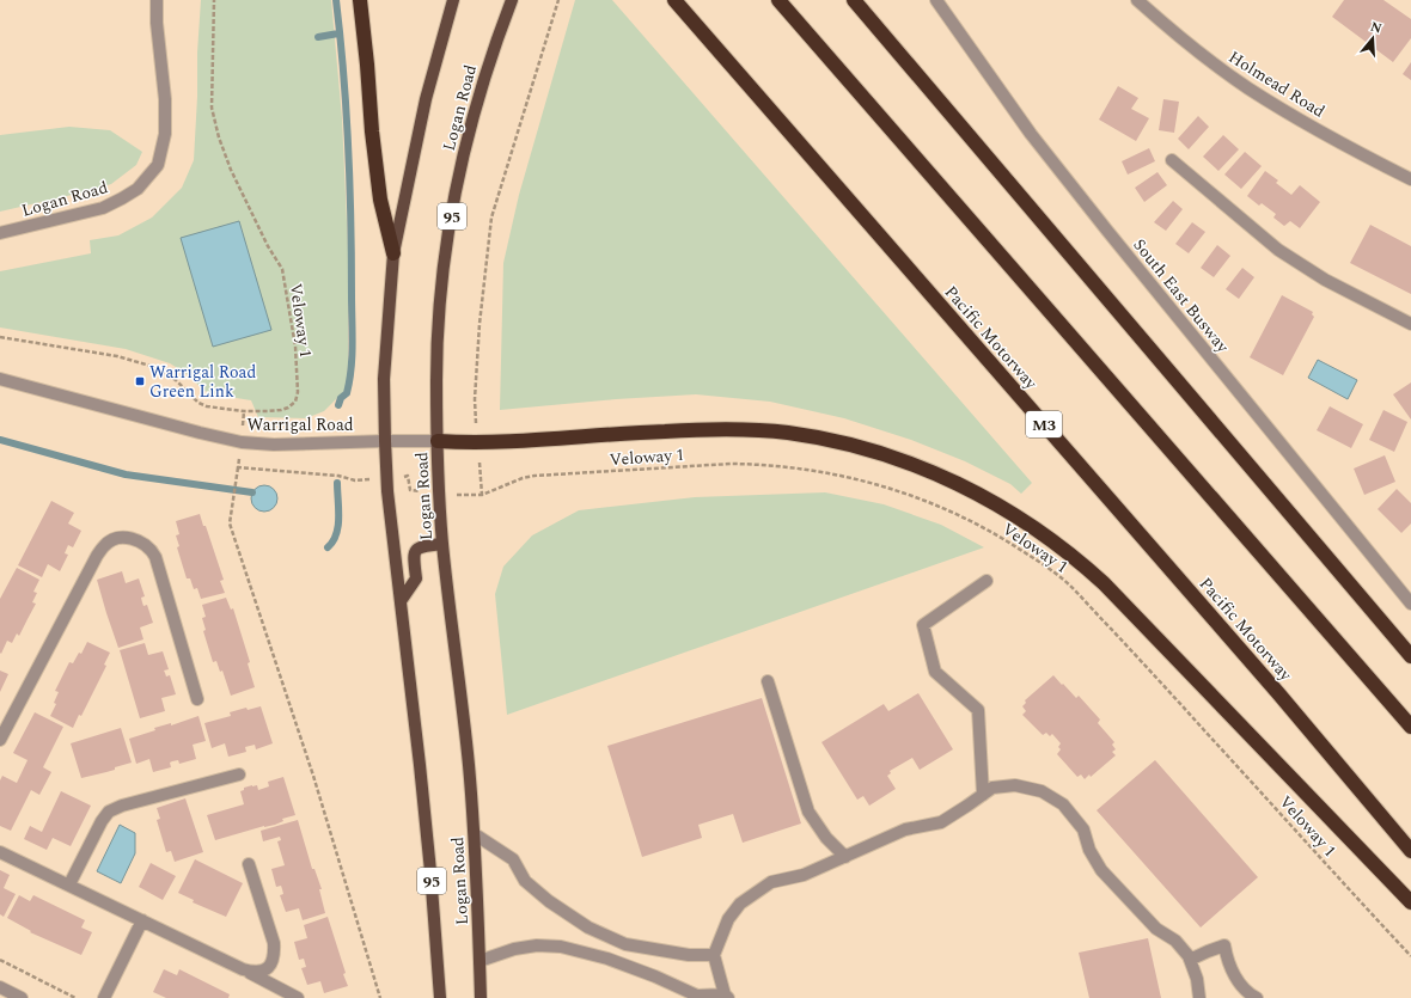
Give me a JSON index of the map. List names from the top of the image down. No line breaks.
{"streets":{"highway":["Pacific Motorway","M3"],"main road":["Logan Road","95"],"street":["Holmead Road","South East Busway","Warrigal Road"],"path":["Veloway 1"]},"crossings":[["Logan Road","Veloway 1"],["Logan Road","Warrigal Road"]],"places":{"transit":["Warrigal Road Green Link"]},"north":"top"}
